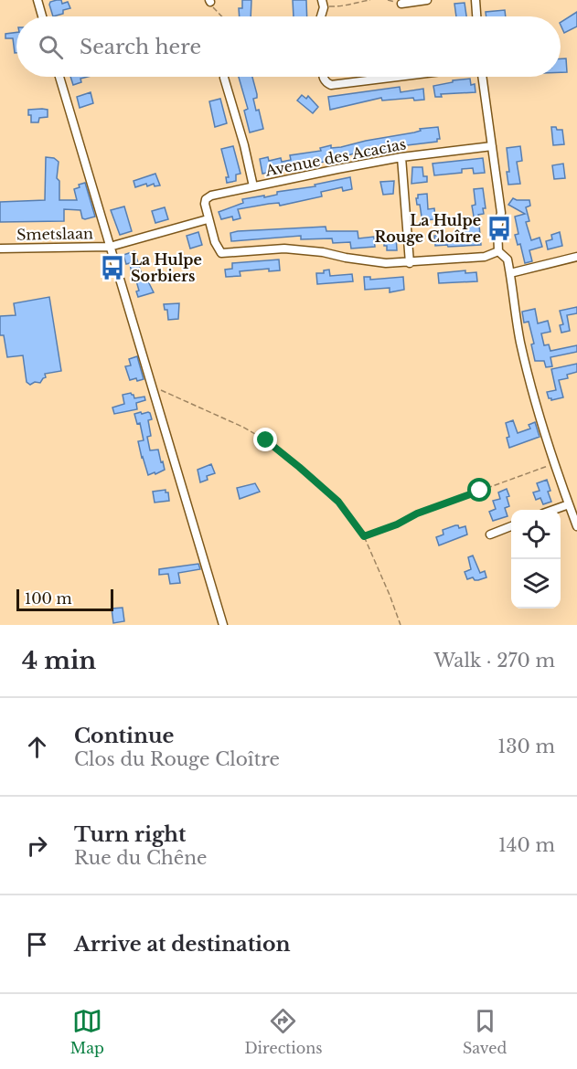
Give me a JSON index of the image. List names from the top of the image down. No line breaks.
{"streets":{"street":["Avenue des Acacias","Smetslaan"]},"crossings":[["Avenue des Acacias","Smetslaan"]],"places":{"bus stop":["La Hulpe Rouge Cloître","La Hulpe Sorbiers"]},"scale_bar":"100 m","page":{"search":"Search here","scale":"100 m","heading":["4 min","Walk · 270 m"],"list":[["Continue","Clos du Rouge Cloître","130 m"],["Turn right","Rue du Chêne","140 m"],"Arrive at destination"],"nav":["Map","Directions","Saved"]}}
